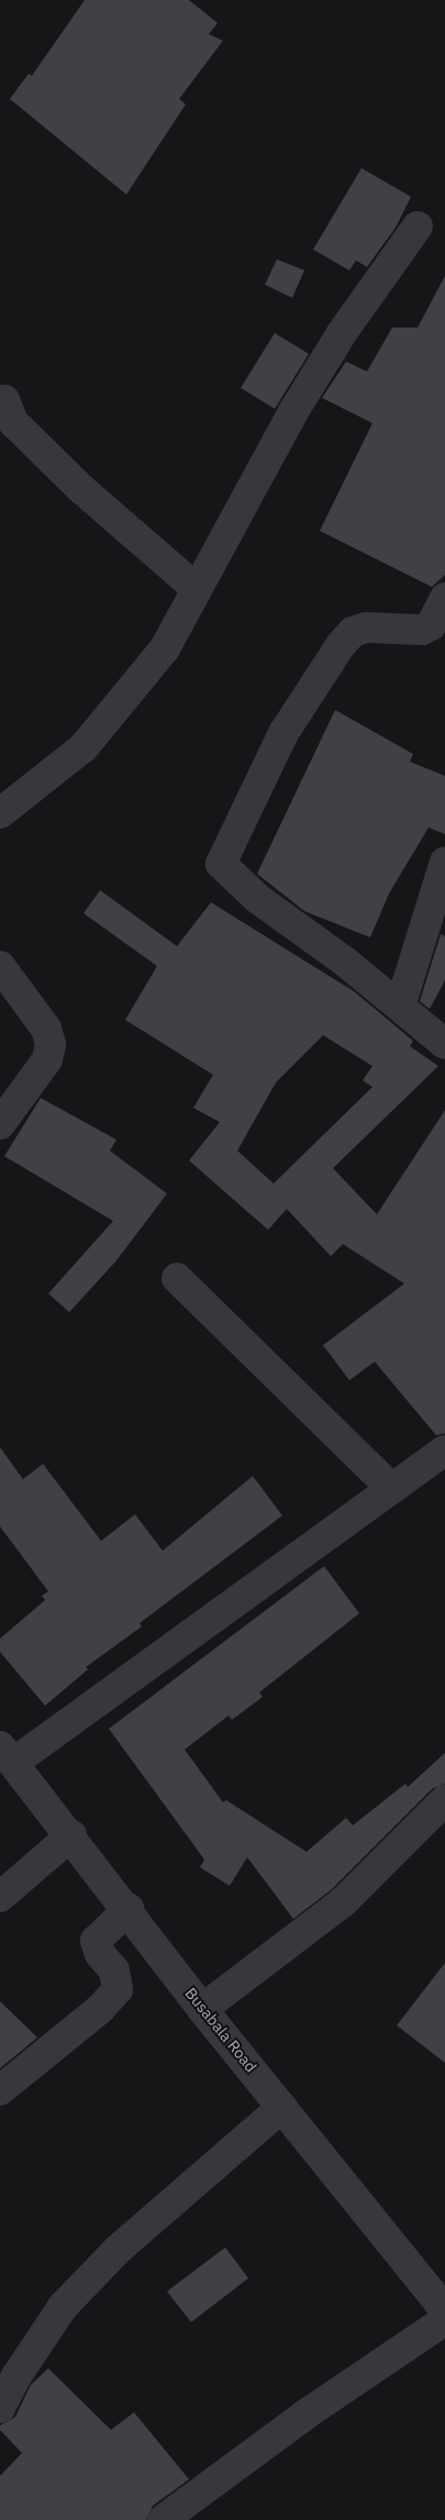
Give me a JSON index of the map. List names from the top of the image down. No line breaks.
{"streets":{"street":["Busabala Road"]}}
